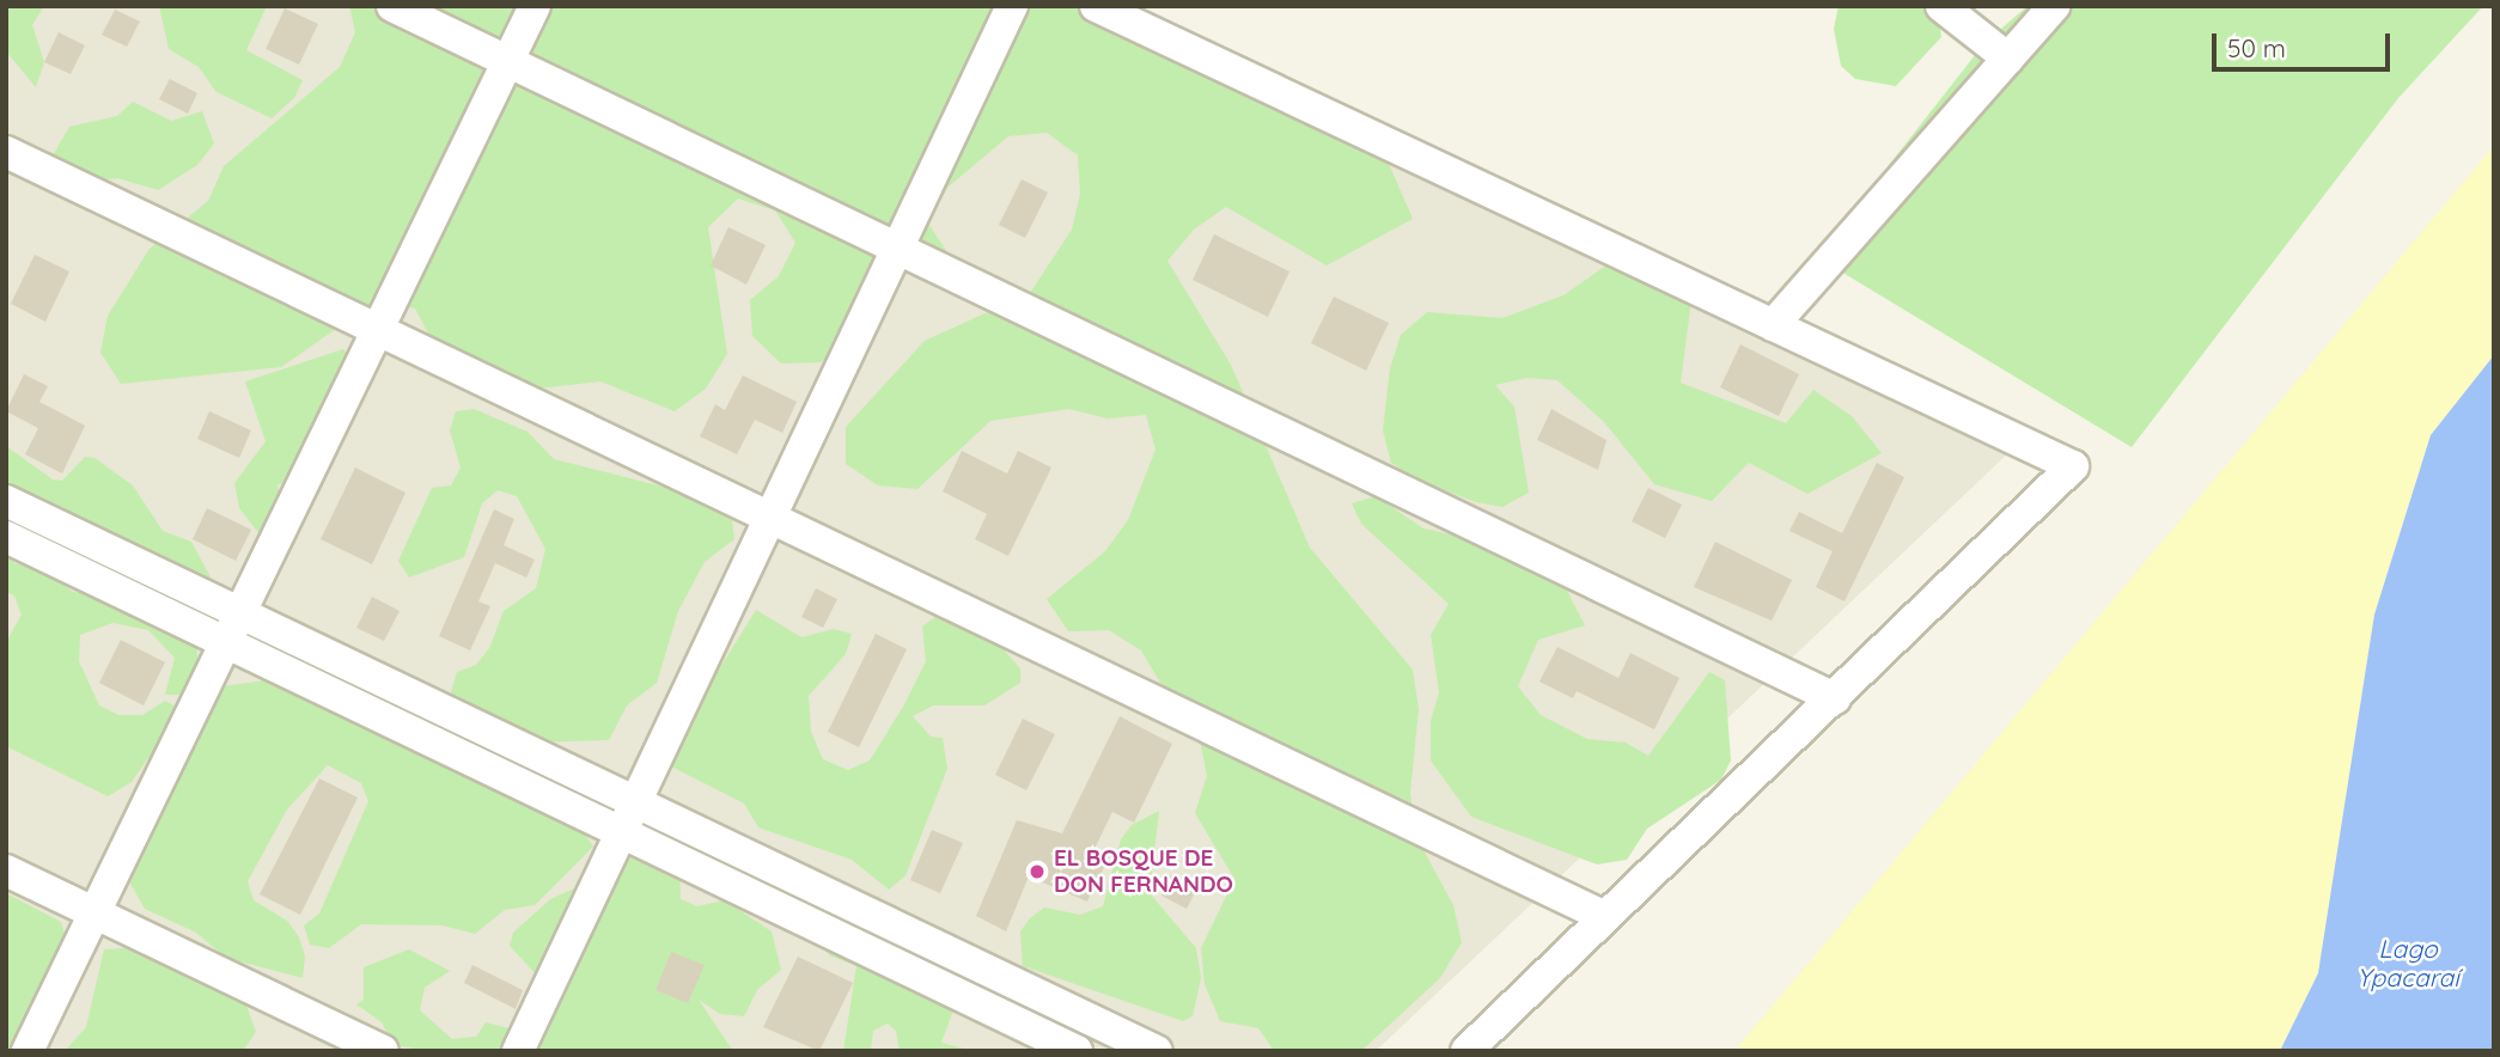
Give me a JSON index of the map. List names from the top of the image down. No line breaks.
{"water":["Lago Ypacaraí"],"places":["EL BOSQUE DE DON FERNANDO"],"scale_bar":"50 m"}
